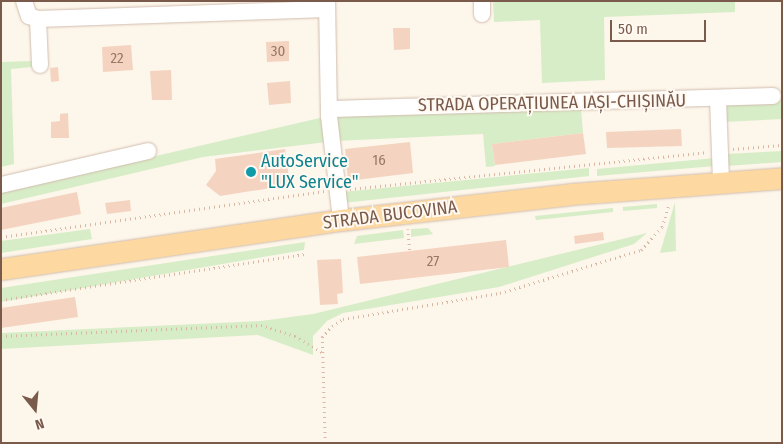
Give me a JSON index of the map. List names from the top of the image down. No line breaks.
{"streets":{"main road":["STRADA BUCOVINA"],"street":["STRADA OPERAȚIUNEA IAȘI-CHIȘINĂU"]},"places":["AutoService \"LUX Service\""],"house_numbers":["30","22","16","27"],"scale_bar":"50 m","north":"bottom"}
